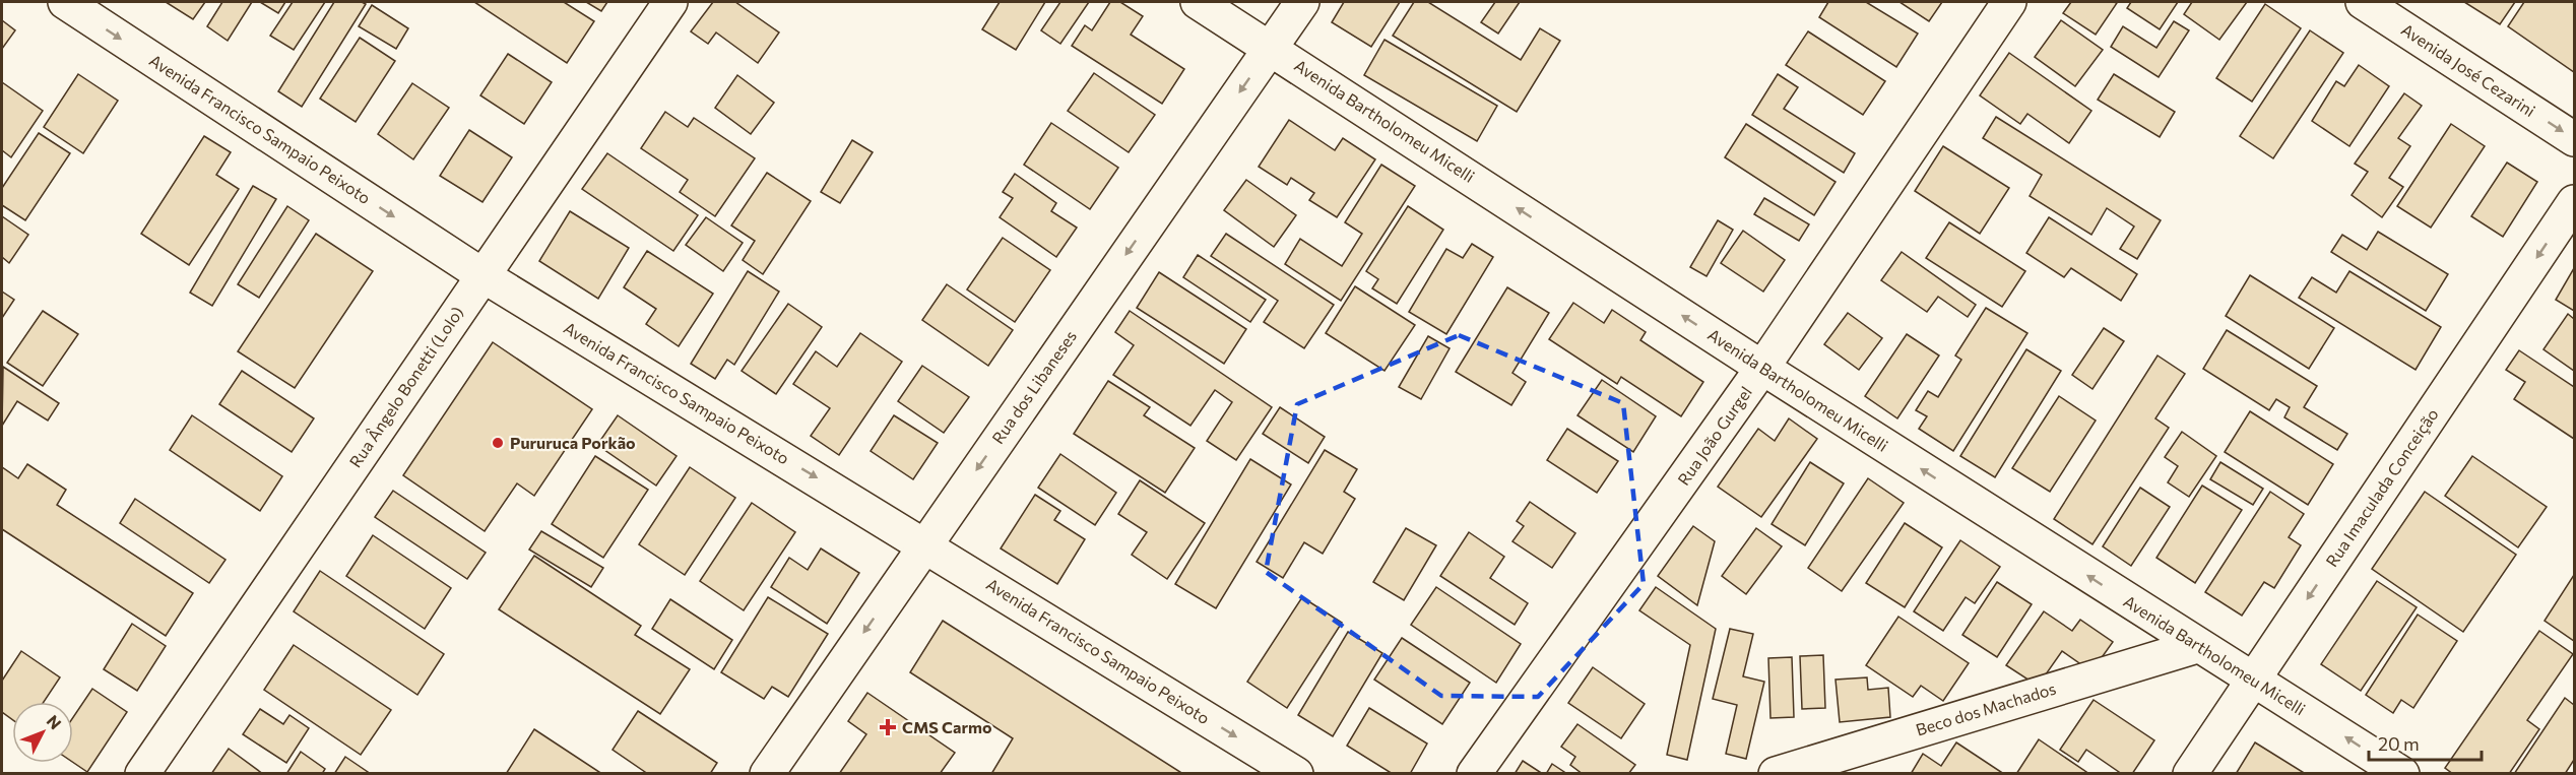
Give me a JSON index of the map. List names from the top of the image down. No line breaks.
{"streets":{"street":["Avenida José Cezarini","Avenida Bartholomeu Micelli","Avenida Francisco Sampaio Peixoto","Rua Ângelo Bonetti (Lolo)","Rua dos Libaneses","Rua João Gurgel","Rua Imaculada Conceição","Beco dos Machados"]},"crossings":[["Avenida Bartholomeu Micelli","Rua dos Libaneses"],["Avenida Bartholomeu Micelli","Rua João Gurgel"],["Avenida Bartholomeu Micelli","Rua Imaculada Conceição"],["Avenida Bartholomeu Micelli","Beco dos Machados"],["Avenida Francisco Sampaio Peixoto","Rua Ângelo Bonetti (Lolo)"],["Avenida Francisco Sampaio Peixoto","Rua dos Libaneses"]],"one_way":["Avenida José Cezarini","Avenida Bartholomeu Micelli","Avenida Francisco Sampaio Peixoto","Rua dos Libaneses","Rua Imaculada Conceição"],"places":{"other":["Pururuca Porkão"],"health":["CMS Carmo"]},"scale_bar":"20 m","north":"top right"}
